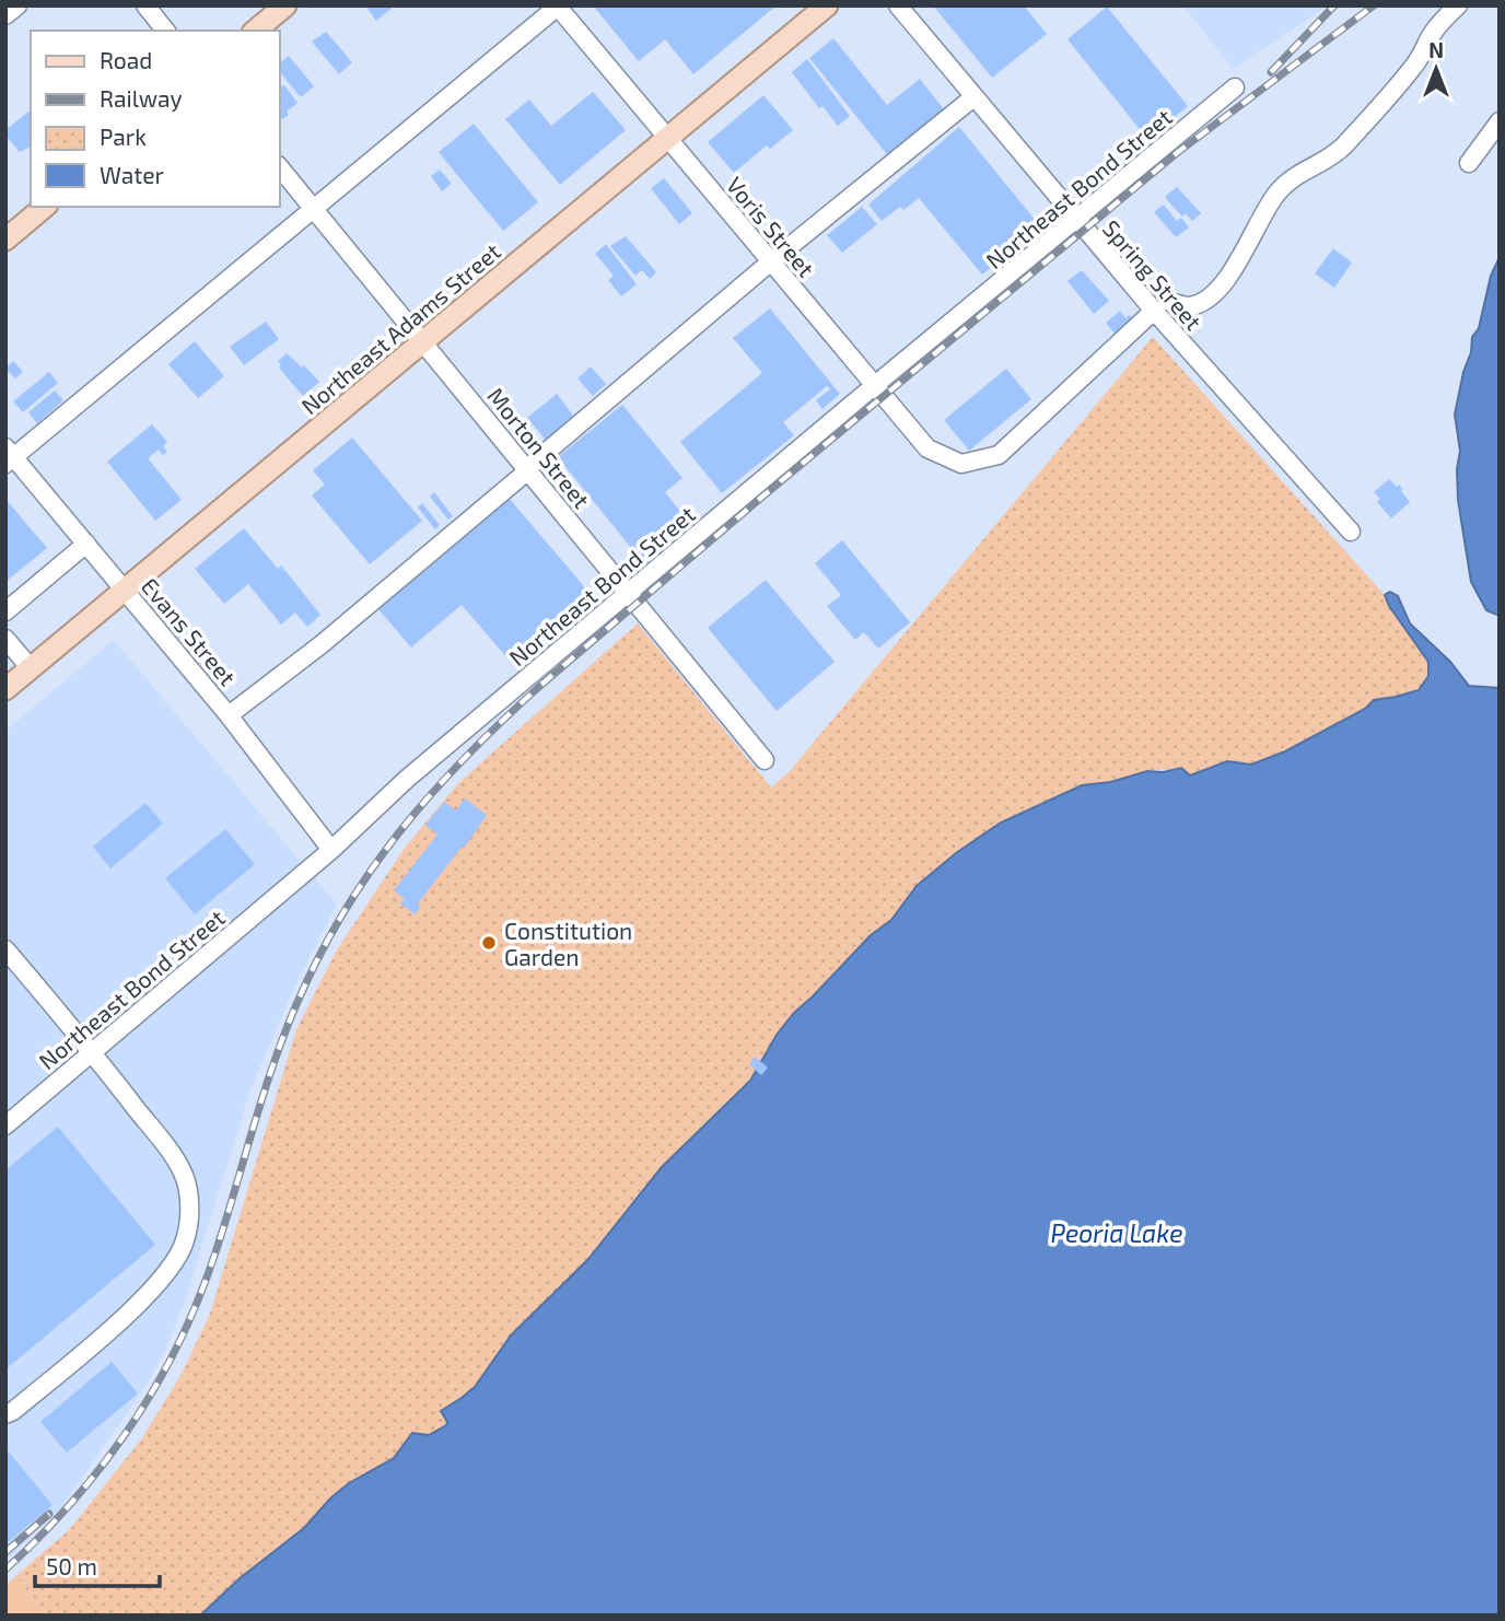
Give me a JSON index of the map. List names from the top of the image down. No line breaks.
{"streets":{"main road":["Northeast Adams Street"],"street":["Northeast Bond Street","Voris Street","Spring Street","Morton Street","Evans Street"]},"crossings":[["Northeast Bond Street","Voris Street"],["Northeast Bond Street","Spring Street"],["Northeast Bond Street","Morton Street"],["Northeast Bond Street","Evans Street"],["Voris Street","Spring Street"],["Voris Street","Northeast Adams Street"],["Northeast Adams Street","Morton Street"],["Northeast Adams Street","Evans Street"]],"water":["Peoria Lake"],"places":["Constitution Garden"],"legend":["Road","Railway","Park","Water"],"scale_bar":"50 m","north":"top"}
